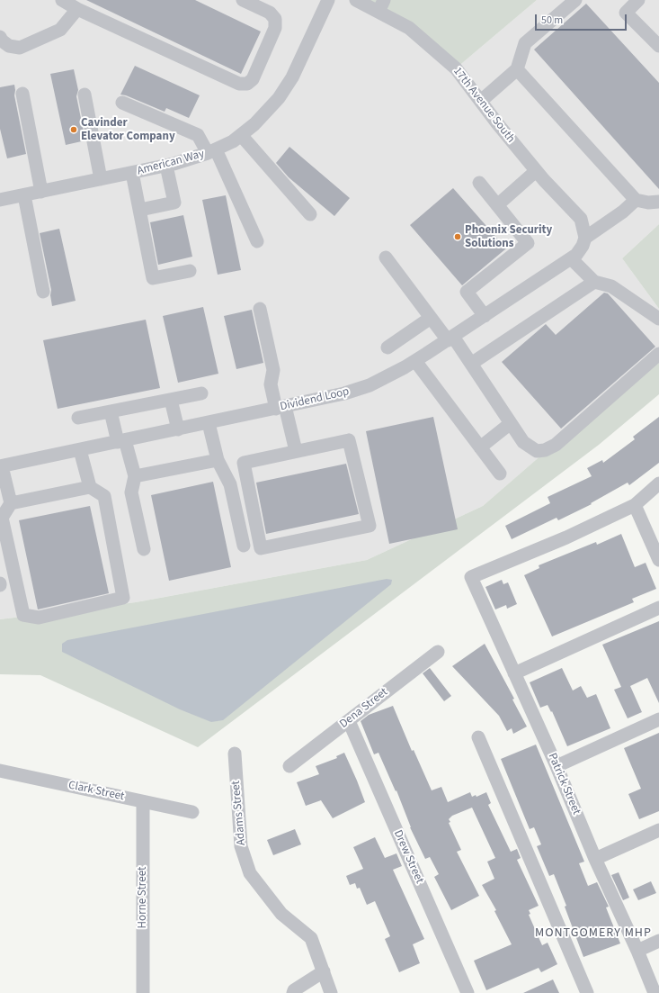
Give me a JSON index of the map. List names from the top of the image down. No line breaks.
{"streets":{"street":["17th Avenue South","American Way","Dividend Loop","Dena Street","Patrick Street","Clark Street","Adams Street","Drew Street","Horne Street"]},"crossings":[["17th Avenue South","Dividend Loop"],["Dena Street","Drew Street"],["Clark Street","Horne Street"]],"districts":["MONTGOMERY MHP"],"places":["Cavinder Elevator Company","Phoenix Security Solutions"],"scale_bar":"50 m"}
